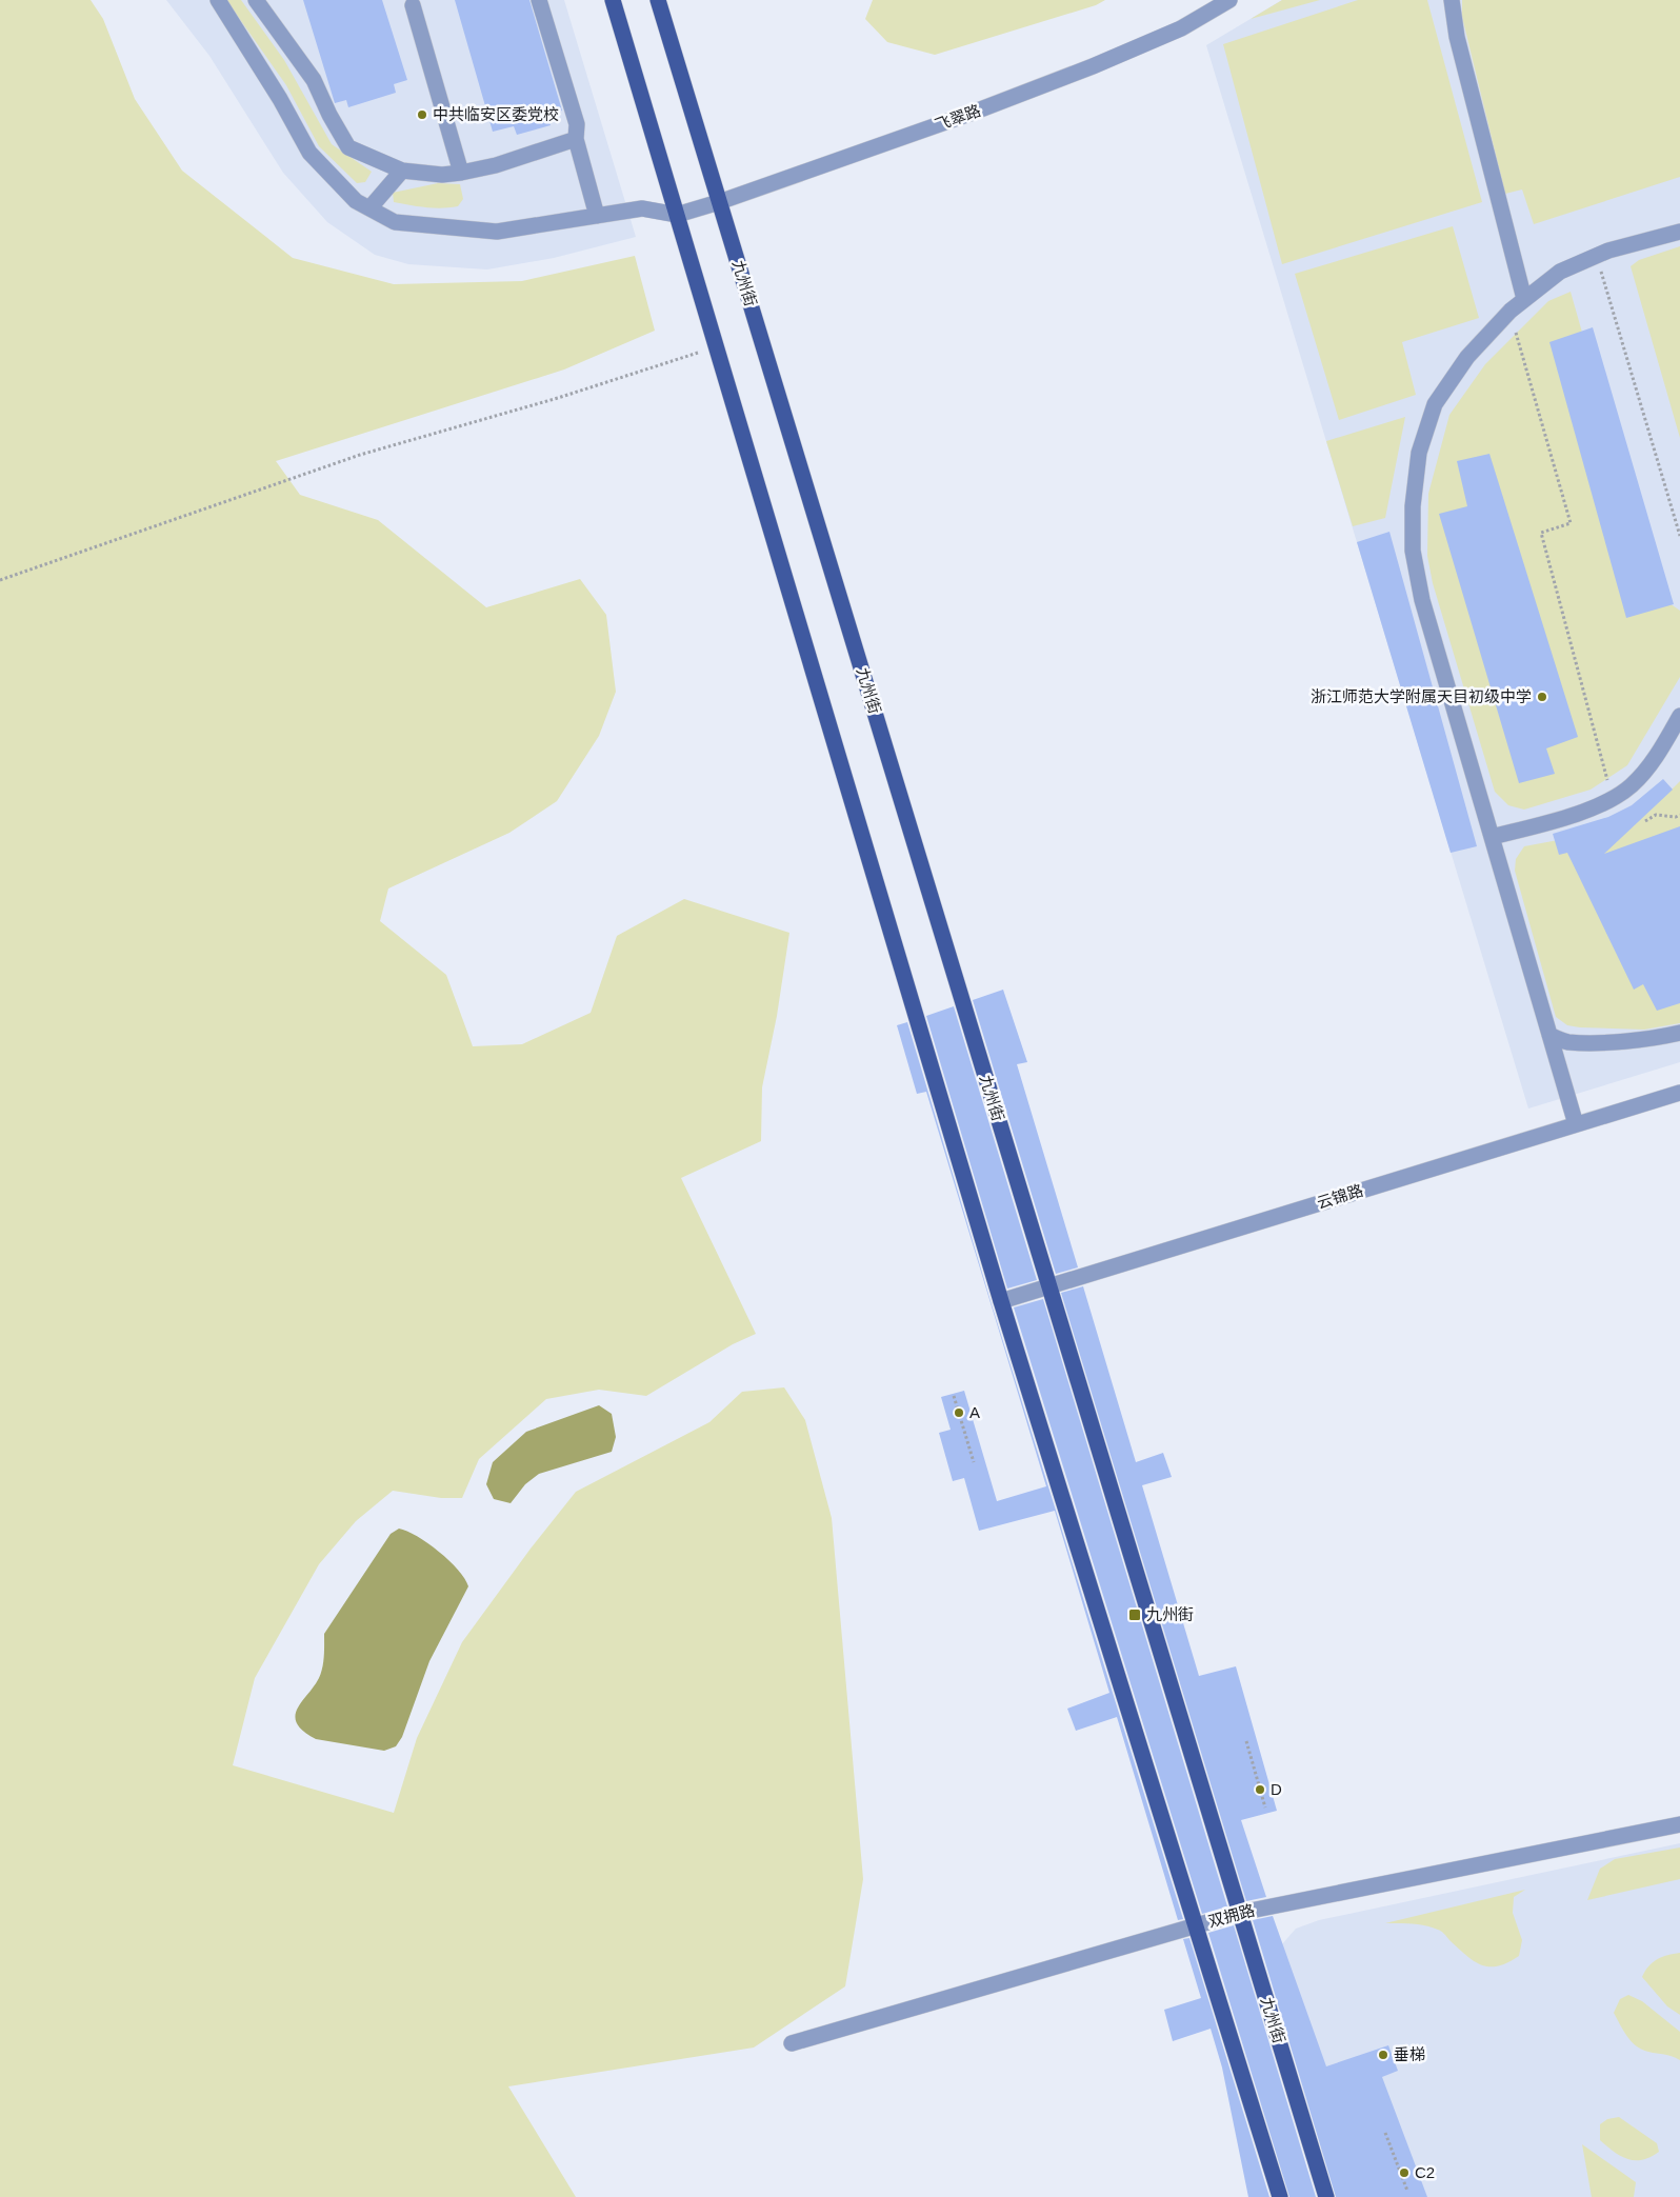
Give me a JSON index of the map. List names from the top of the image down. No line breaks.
{"streets":{"main road":["九州街"],"street":["飞翠路","云锦路","双拥路"]},"crossings":[["飞翠路","九州街"],["九州街","云锦路"],["九州街","双拥路"]],"places":{"other":["中共临安区委党校","浙江师范大学附属天目初级中学","A","D","垂梯","C2"],"transit":["九州街"]}}
